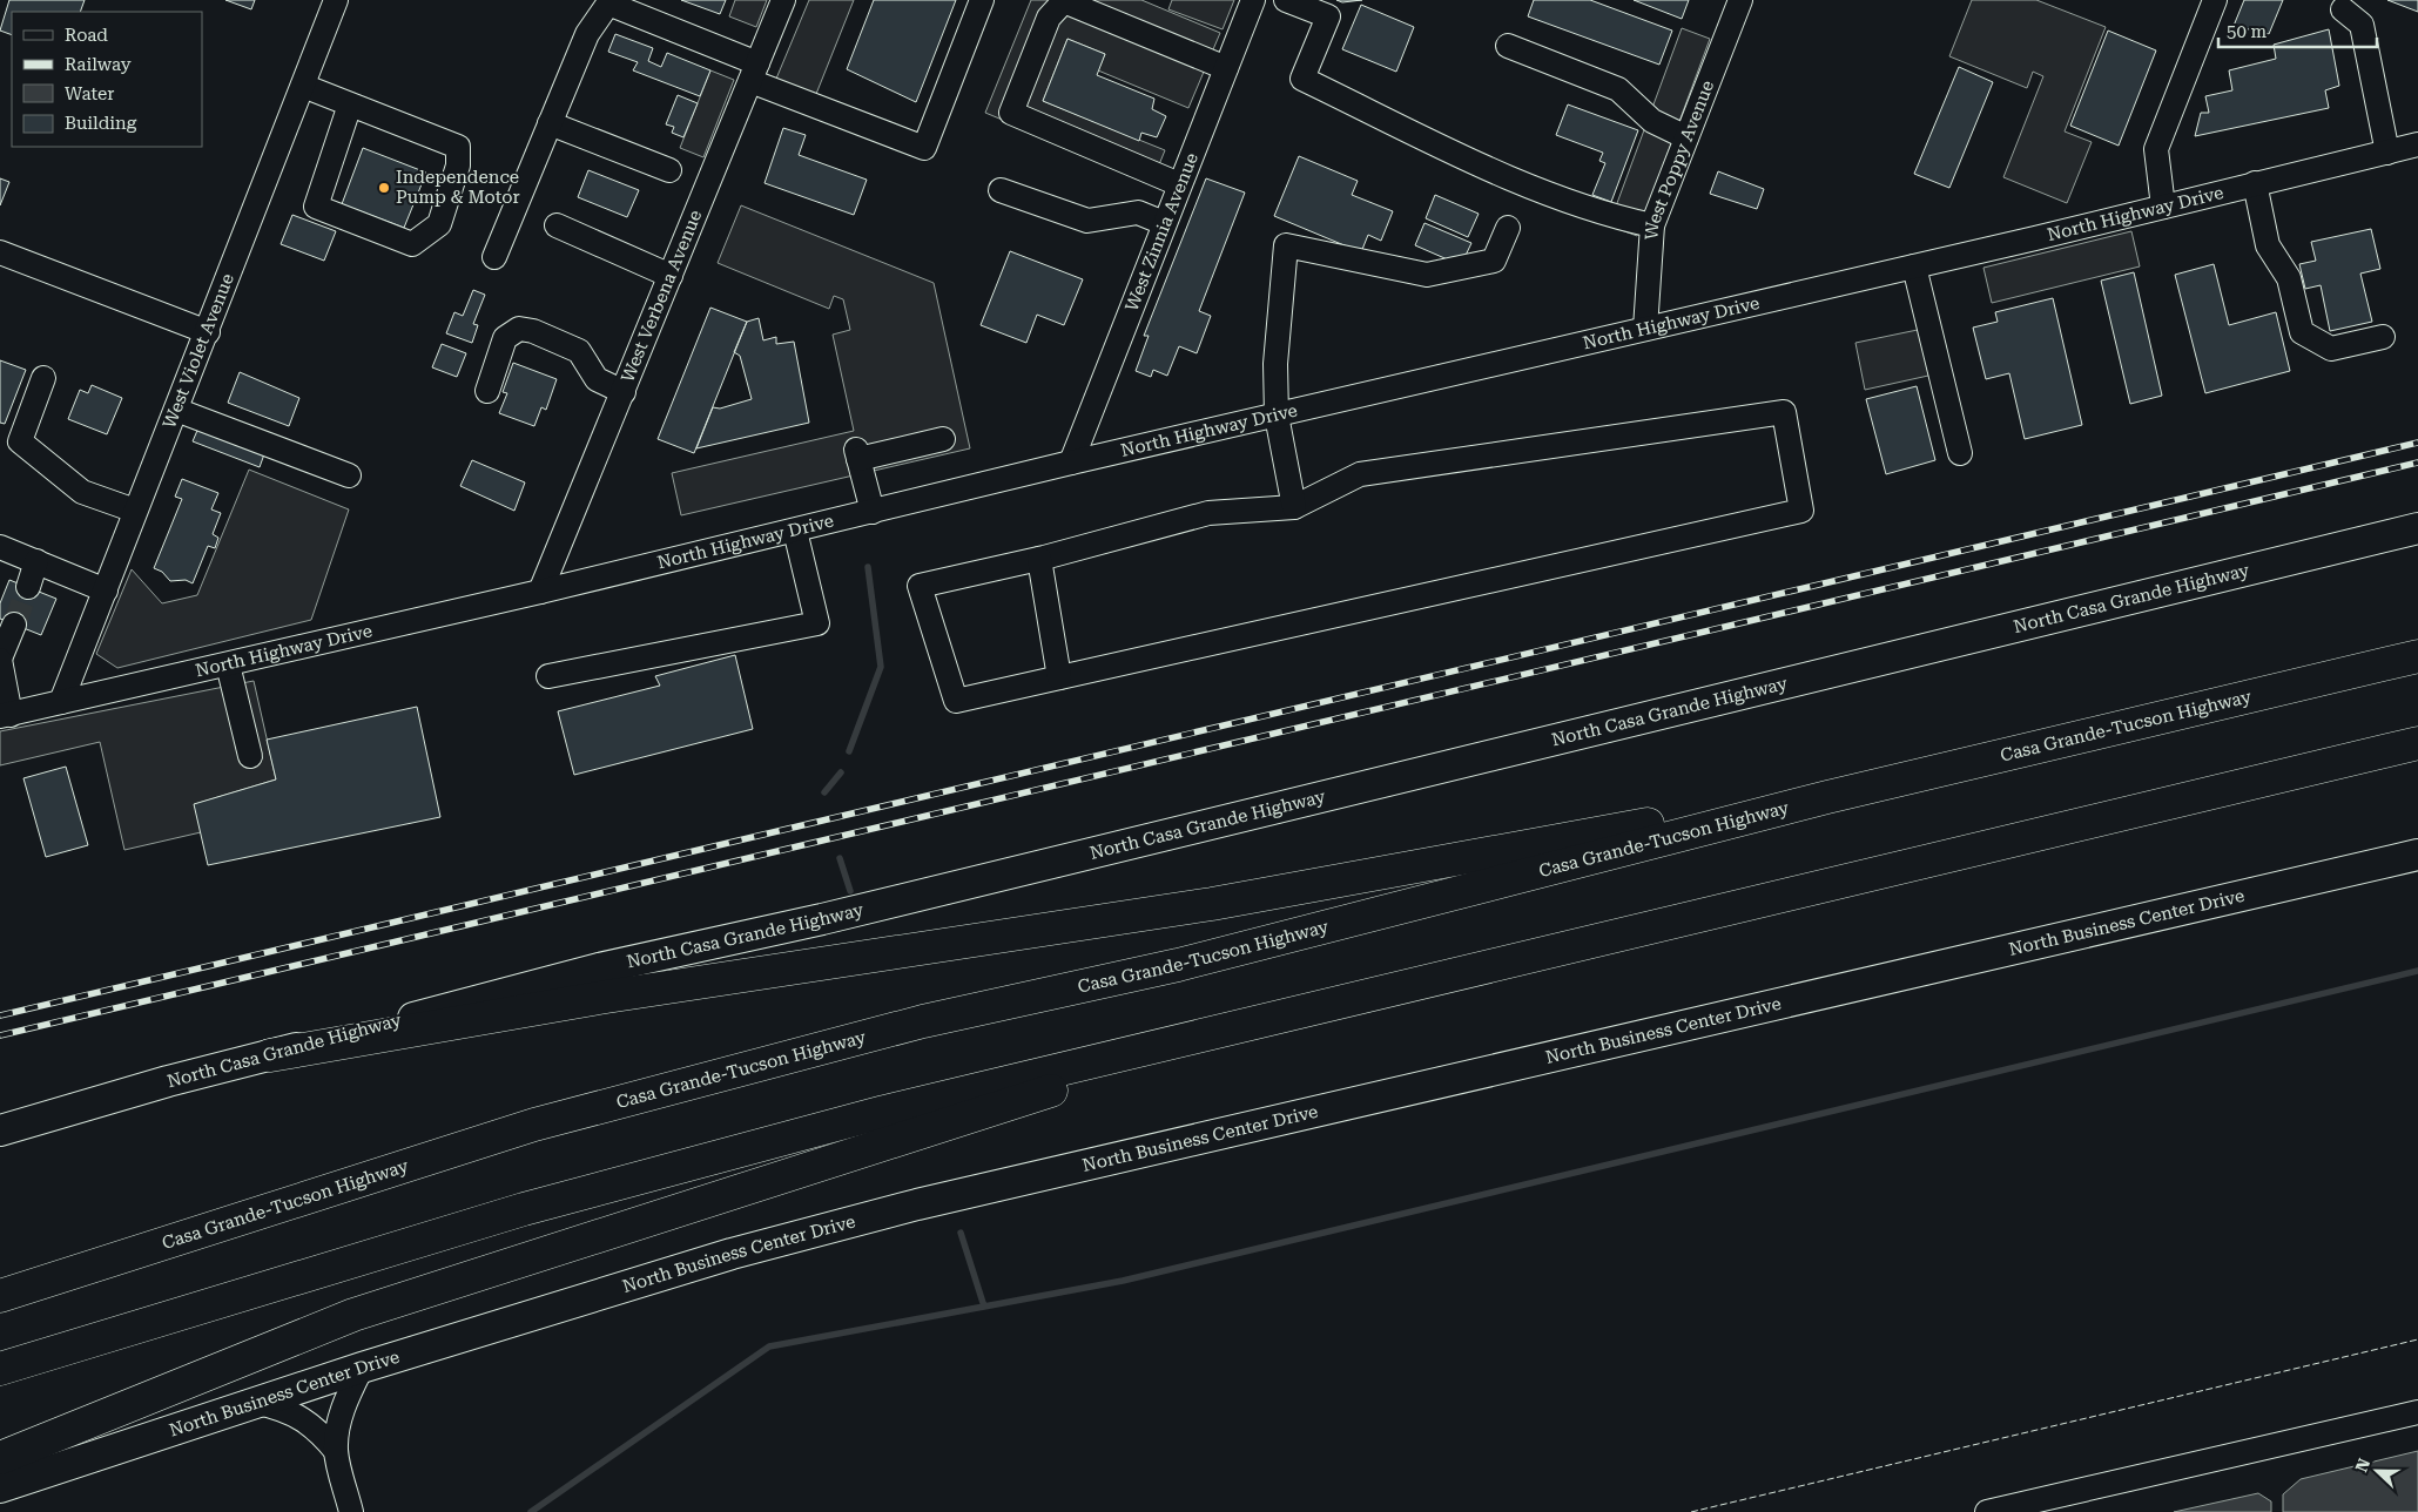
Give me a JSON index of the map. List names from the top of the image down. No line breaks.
{"streets":{"highway":["Casa Grande-Tucson Highway"],"main road":["North Casa Grande Highway","North Business Center Drive"],"street":["West Poppy Avenue","North Highway Drive","West Zinnia Avenue","West Verbena Avenue","West Violet Avenue"]},"crossings":[["West Poppy Avenue","North Highway Drive"],["North Highway Drive","West Zinnia Avenue"],["North Highway Drive","West Verbena Avenue"],["North Highway Drive","West Violet Avenue"]],"places":["Independence Pump & Motor"],"legend":["Road","Railway","Water","Building"],"scale_bar":"50 m","north":"left"}
